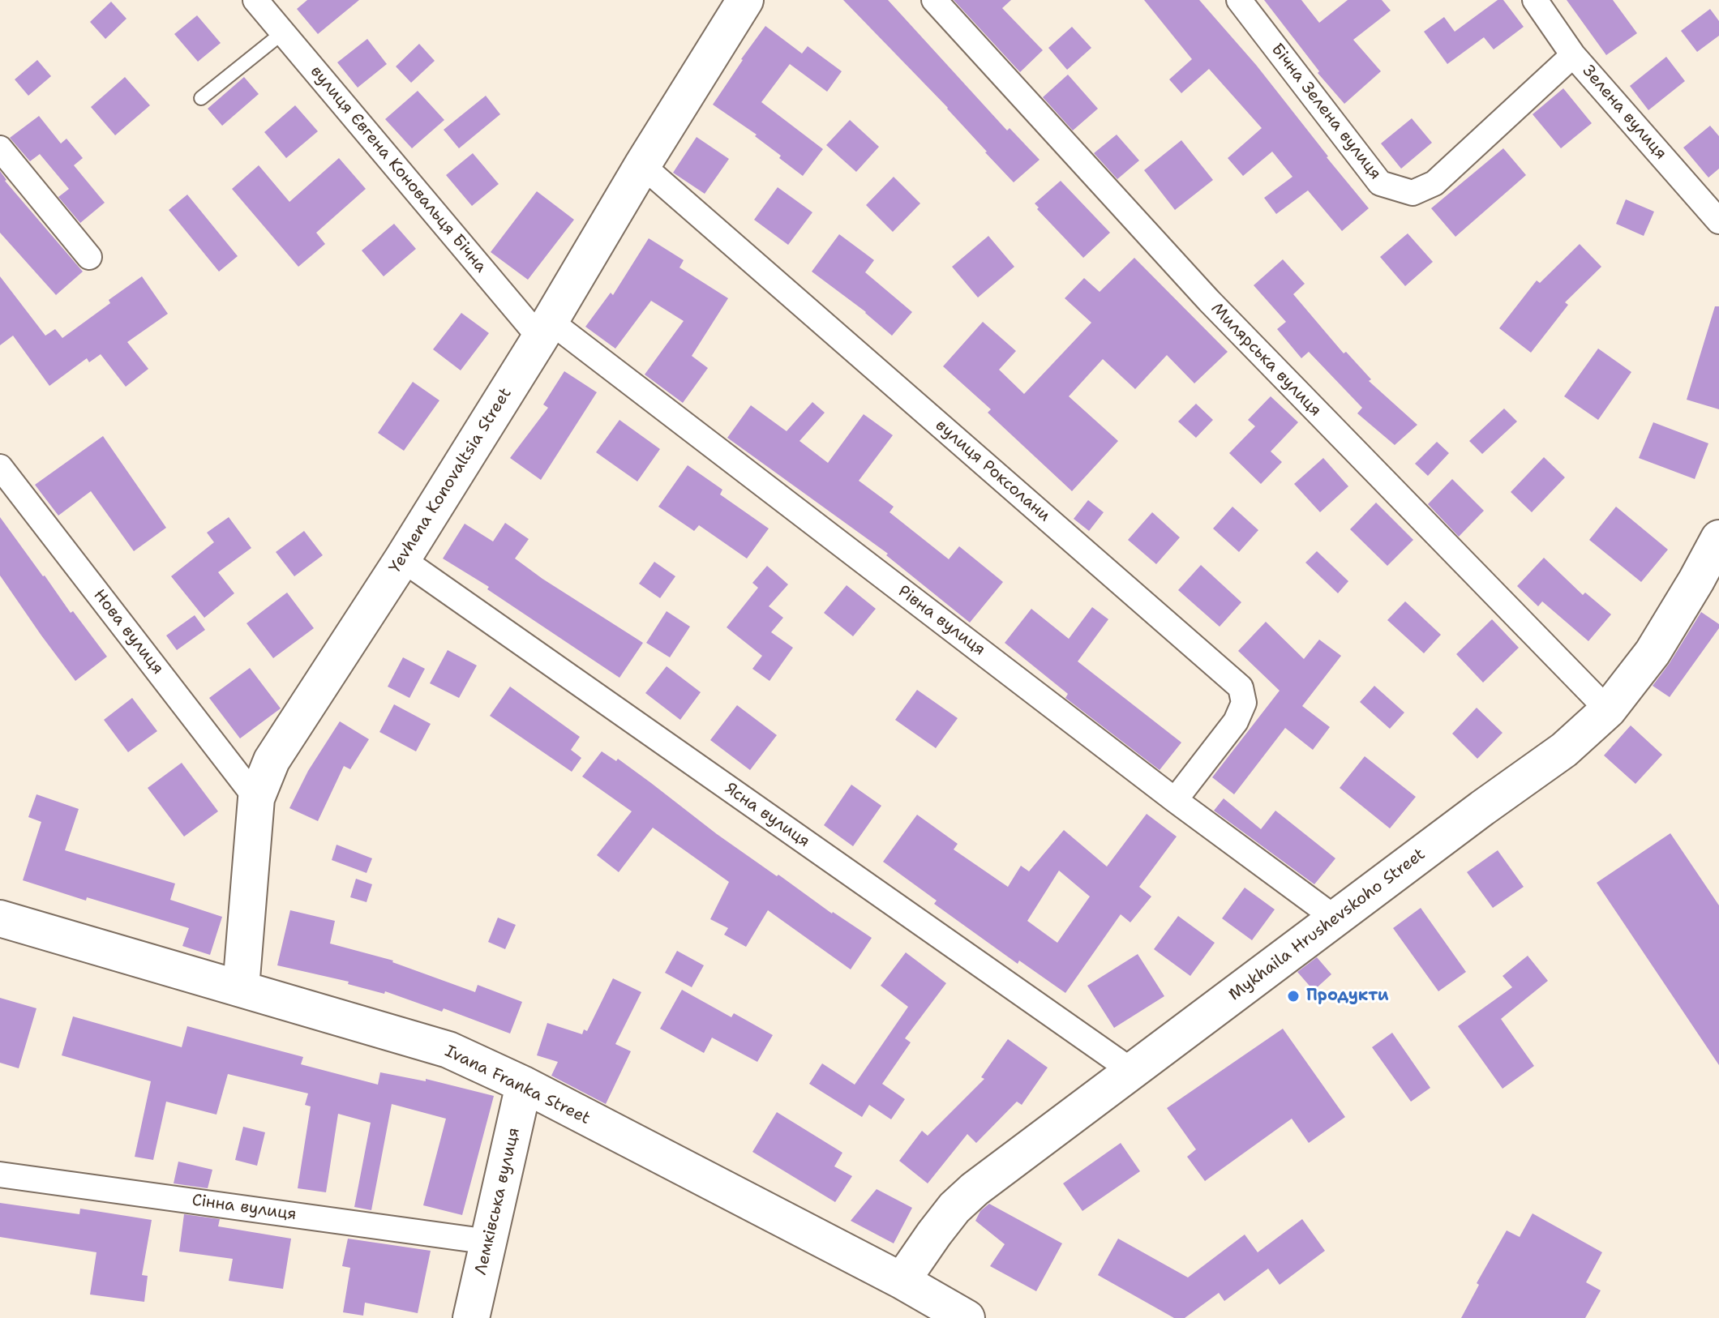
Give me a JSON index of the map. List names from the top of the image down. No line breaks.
{"streets":{"street":["Бічна Зелена вулиця","Зелена вулиця","вулиця Євгена Коновальця Бічна","Милярська вулиця","вулиця Роксолани","Yevhena Konovaltsia Street","Рівна вулиця","Нова вулиця","Ясна вулиця","Mykhaila Hrushevskoho Street","Ivana Franka Street","Лемківська вулиця","Сінна вулиця"]},"crossings":[["Бічна Зелена вулиця","Зелена вулиця"],["вулиця Євгена Коновальця Бічна","Yevhena Konovaltsia Street"],["вулиця Євгена Коновальця Бічна","Рівна вулиця"],["Милярська вулиця","Mykhaila Hrushevskoho Street"],["вулиця Роксолани","Yevhena Konovaltsia Street"],["вулиця Роксолани","Рівна вулиця"],["Yevhena Konovaltsia Street","Рівна вулиця"],["Yevhena Konovaltsia Street","Нова вулиця"],["Yevhena Konovaltsia Street","Ясна вулиця"],["Yevhena Konovaltsia Street","Ivana Franka Street"],["Рівна вулиця","Mykhaila Hrushevskoho Street"],["Ясна вулиця","Mykhaila Hrushevskoho Street"],["Mykhaila Hrushevskoho Street","Ivana Franka Street"],["Ivana Franka Street","Лемківська вулиця"],["Лемківська вулиця","Сінна вулиця"]],"places":["Продукти"]}
